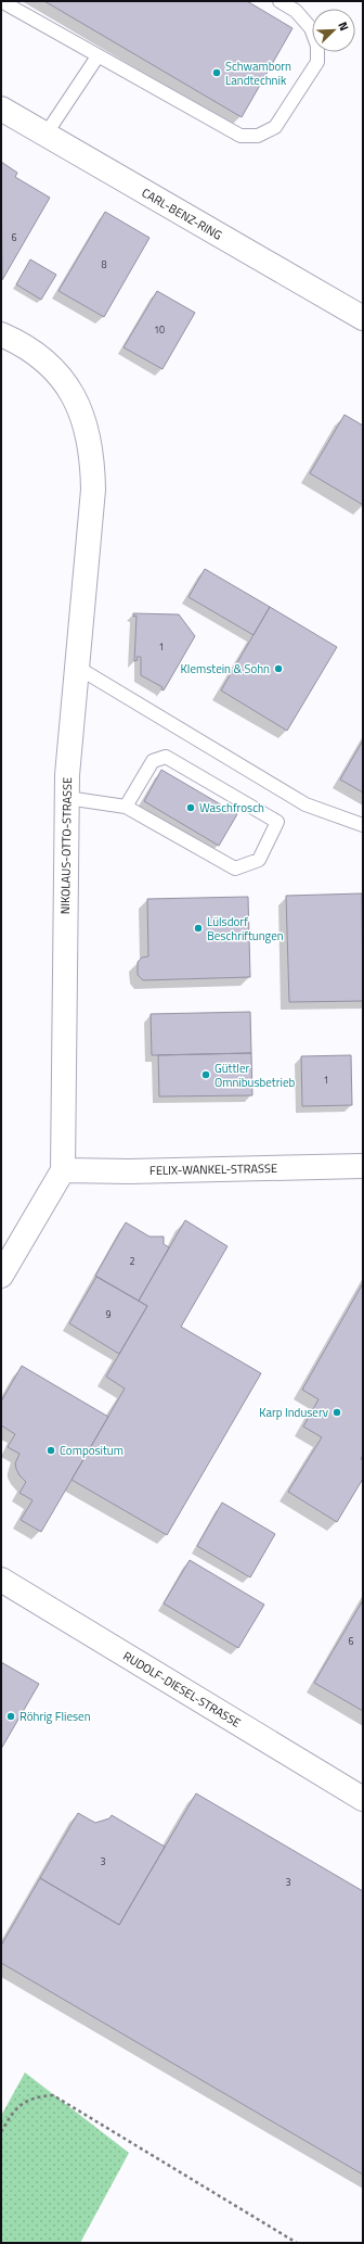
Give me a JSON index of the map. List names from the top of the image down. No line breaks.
{"streets":{"street":["CARL-BENZ-RING","NIKOLAUS-OTTO-STRASSE","FELIX-WANKEL-STRASSE","RUDOLF-DIESEL-STRASSE"]},"crossings":[["NIKOLAUS-OTTO-STRASSE","FELIX-WANKEL-STRASSE"]],"places":["Schwamborn Landtechnik","Klemstein & Sohn","Waschfrosch","Lülsdorf Beschriftungen","Güttler Omnibusbetrieb","Karp Induserv","Compositum","Röhrig Fliesen"],"house_numbers":["6","8","10","1","1","2","9","6","3","3"],"north":"top right"}
